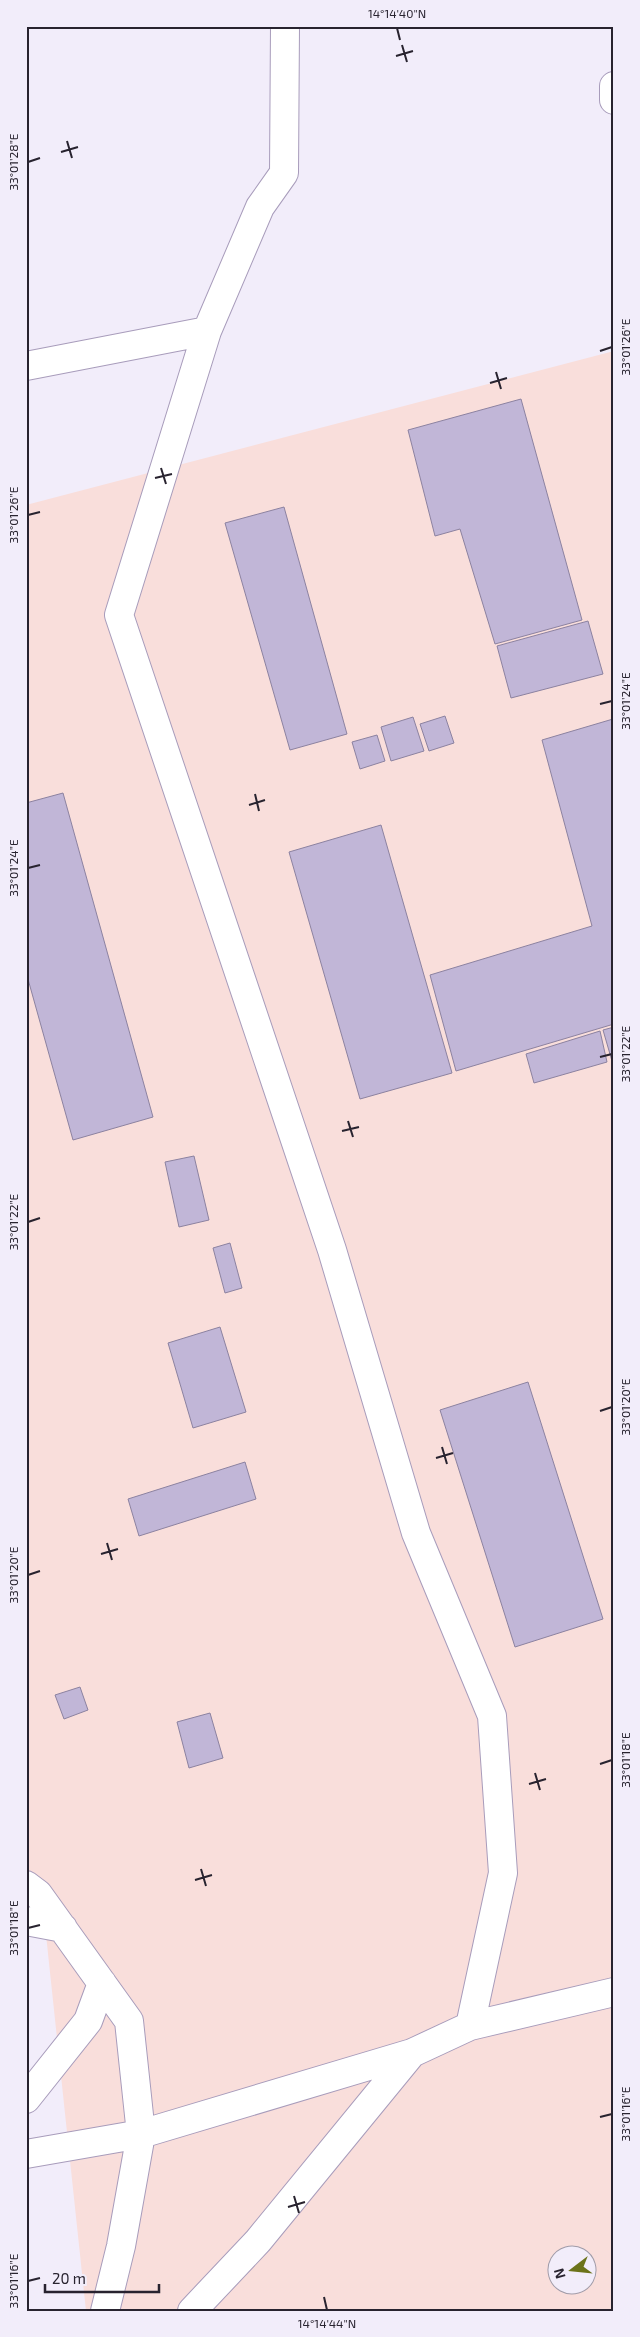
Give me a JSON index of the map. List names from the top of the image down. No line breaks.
{"scale_bar":"20 m","north":"left","coordinates":["14°14'40\"N","33°01'28\"E","33°01'26\"E","33°01'24\"E","33°01'22\"E","33°01'20\"E","33°01'18\"E","33°01'16\"E","14°14'44\"N"]}
